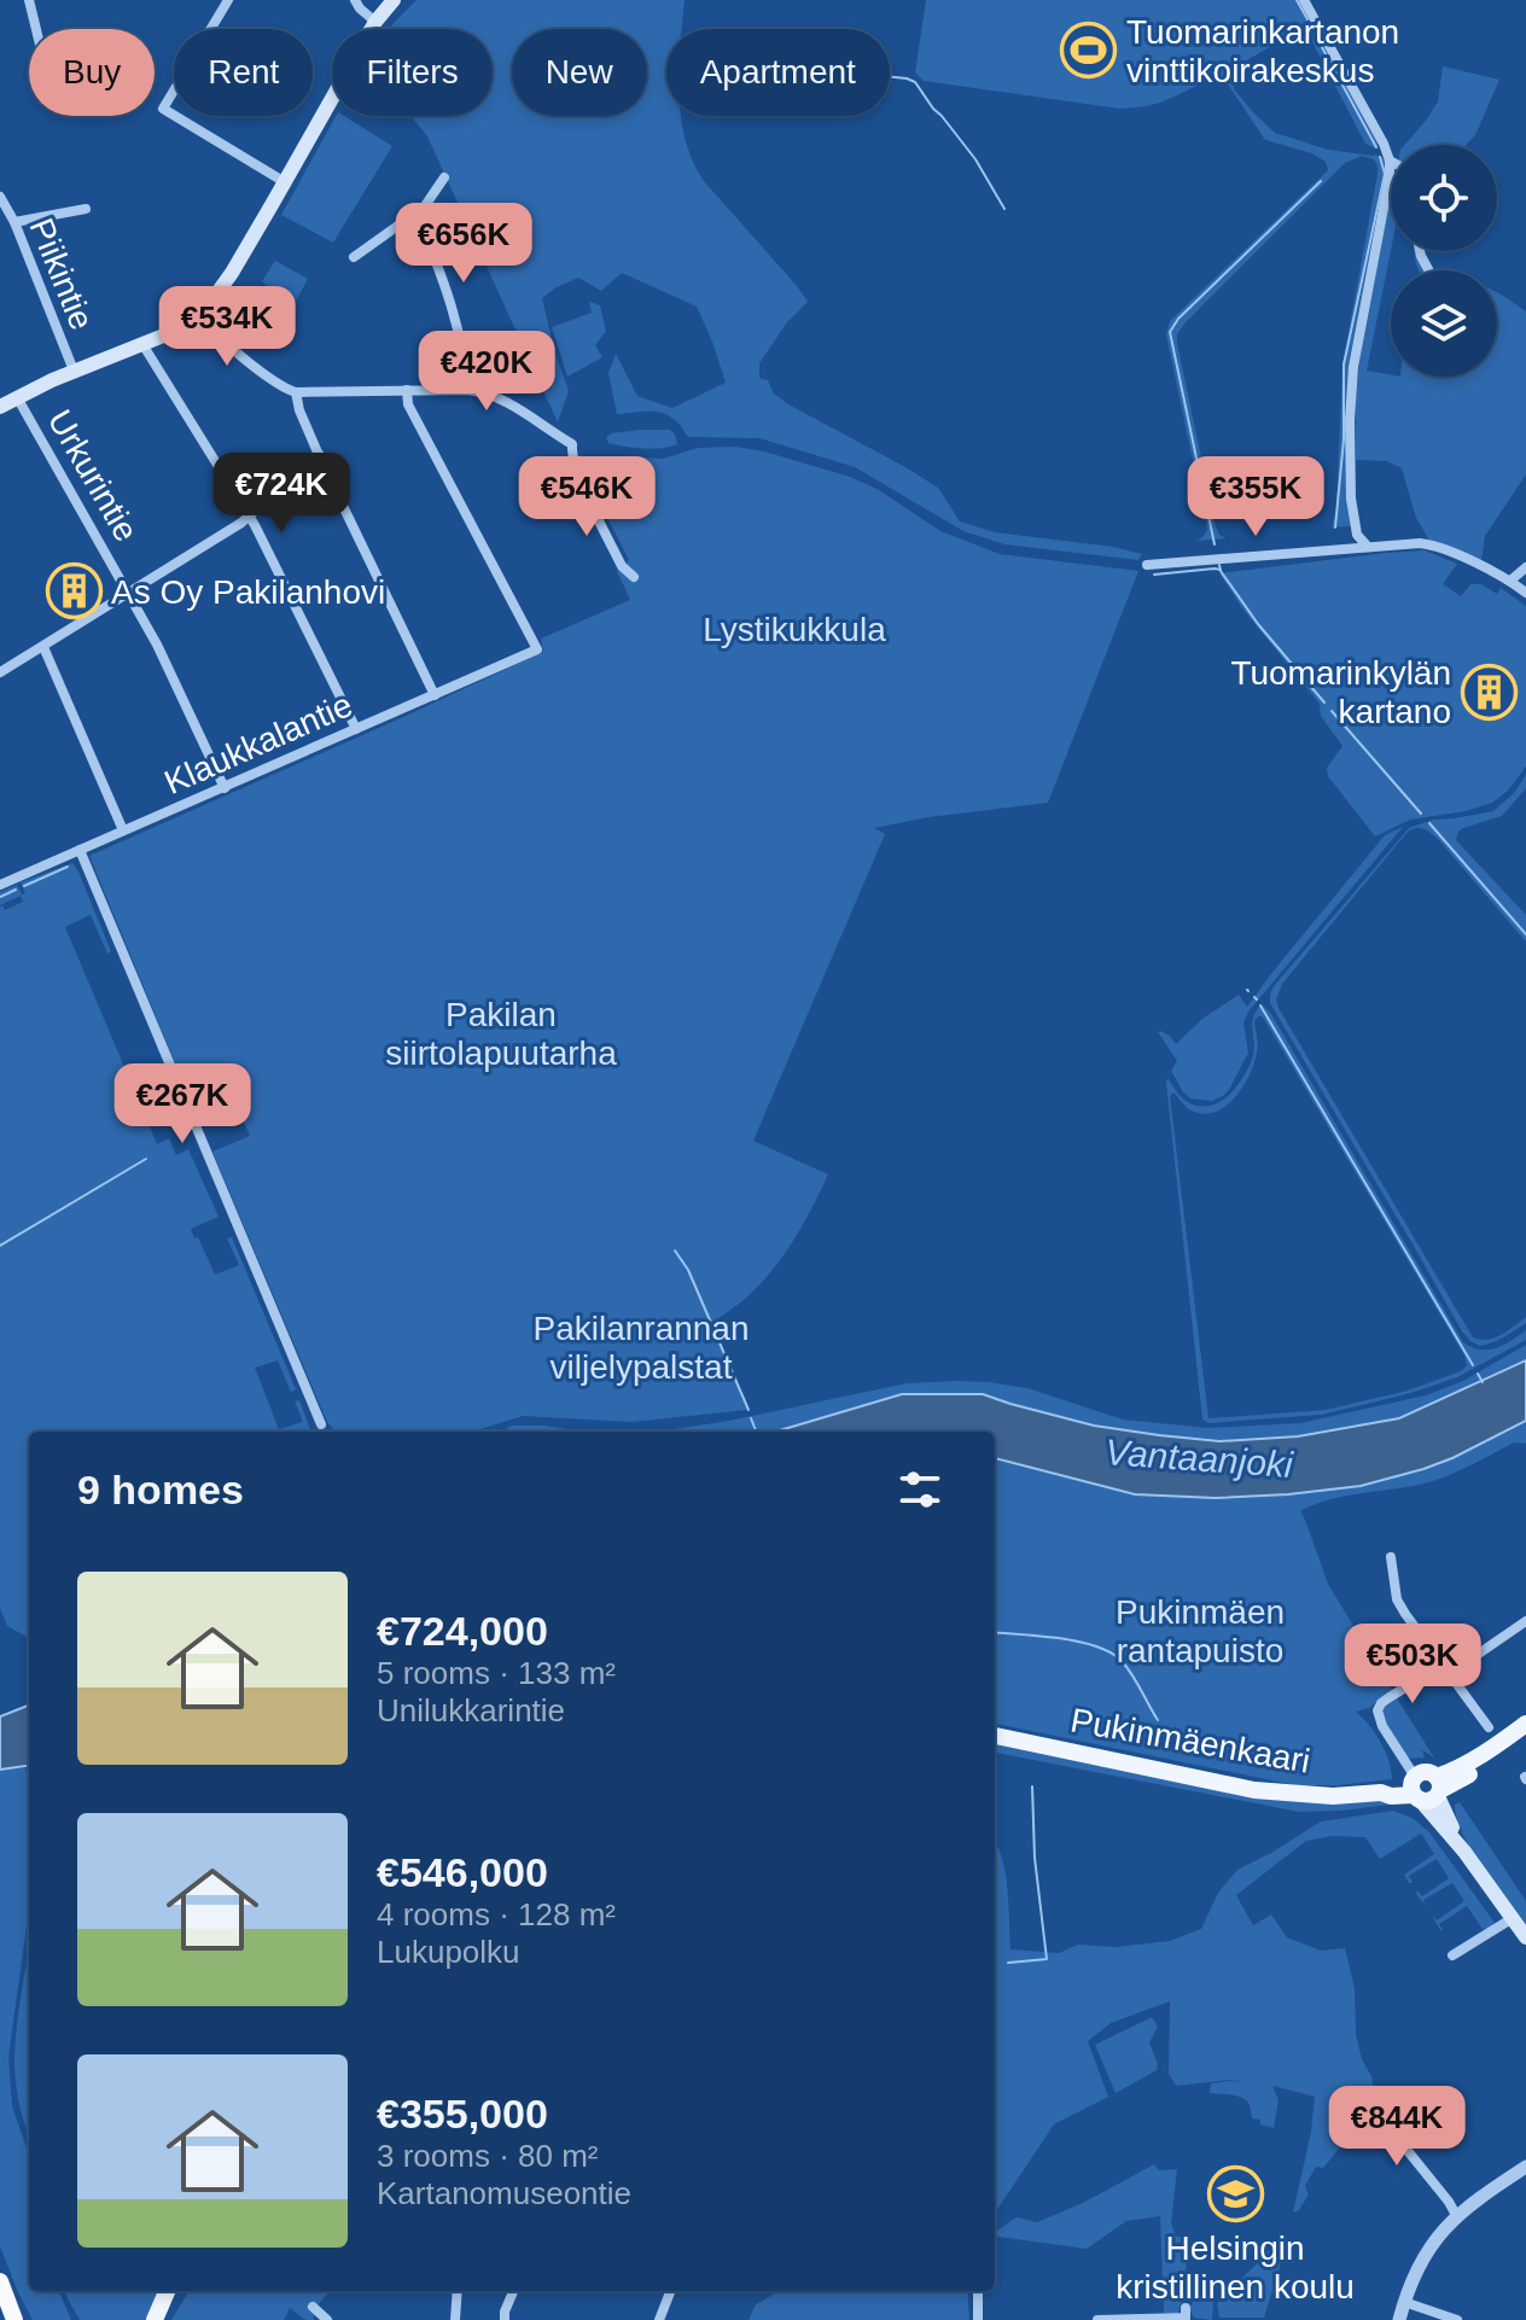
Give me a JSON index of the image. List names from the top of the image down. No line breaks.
{"streets":{"main road":["Pukinmäenkaari"],"street":["Piikintie","Urkurintie","Klaukkalantie"]},"crossings":[["Urkurintie","Klaukkalantie"]],"water":["Vantaanjoki"],"parks":["Lystikukkula","Pakilan siirtolapuutarha","Pakilanrannan viljelypalstat","Pukinmäen rantapuisto"],"places":{"sports":["Tuomarinkartanon vinttikoirakeskus"],"building":["As Oy Pakilanhovi","Tuomarinkylän kartano"],"school or university":["Helsingin kristillinen koulu"]},"page":{"chip":["Buy","Rent","Filters","New","Apartment"],"price":["€656K","€534K","€420K","€724K","€546K","€355K","€267K","€503K","€844K"],"heading":"9 homes","list":[{"name":"€724,000","note":"5 rooms · 133 m² · Unilukkarintie"},{"name":"€546,000","note":"4 rooms · 128 m² · Lukupolku"},{"name":"€355,000","note":"3 rooms · 80 m² · Kartanomuseontie"}]}}
